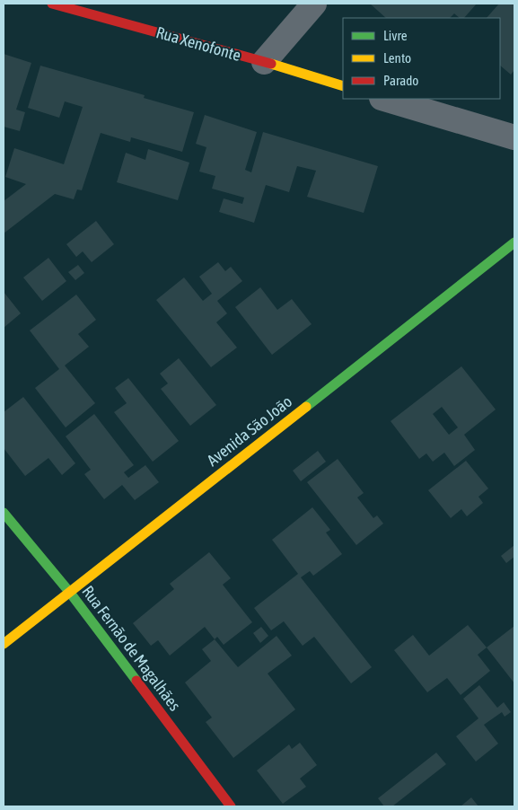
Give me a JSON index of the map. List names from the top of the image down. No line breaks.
{"streets":{"street":["Rua Xenofonte","Avenida São João","Rua Fernão de Magalhães"]},"crossings":[["Avenida São João","Rua Fernão de Magalhães"]],"legend":["Livre","Lento","Parado"]}
